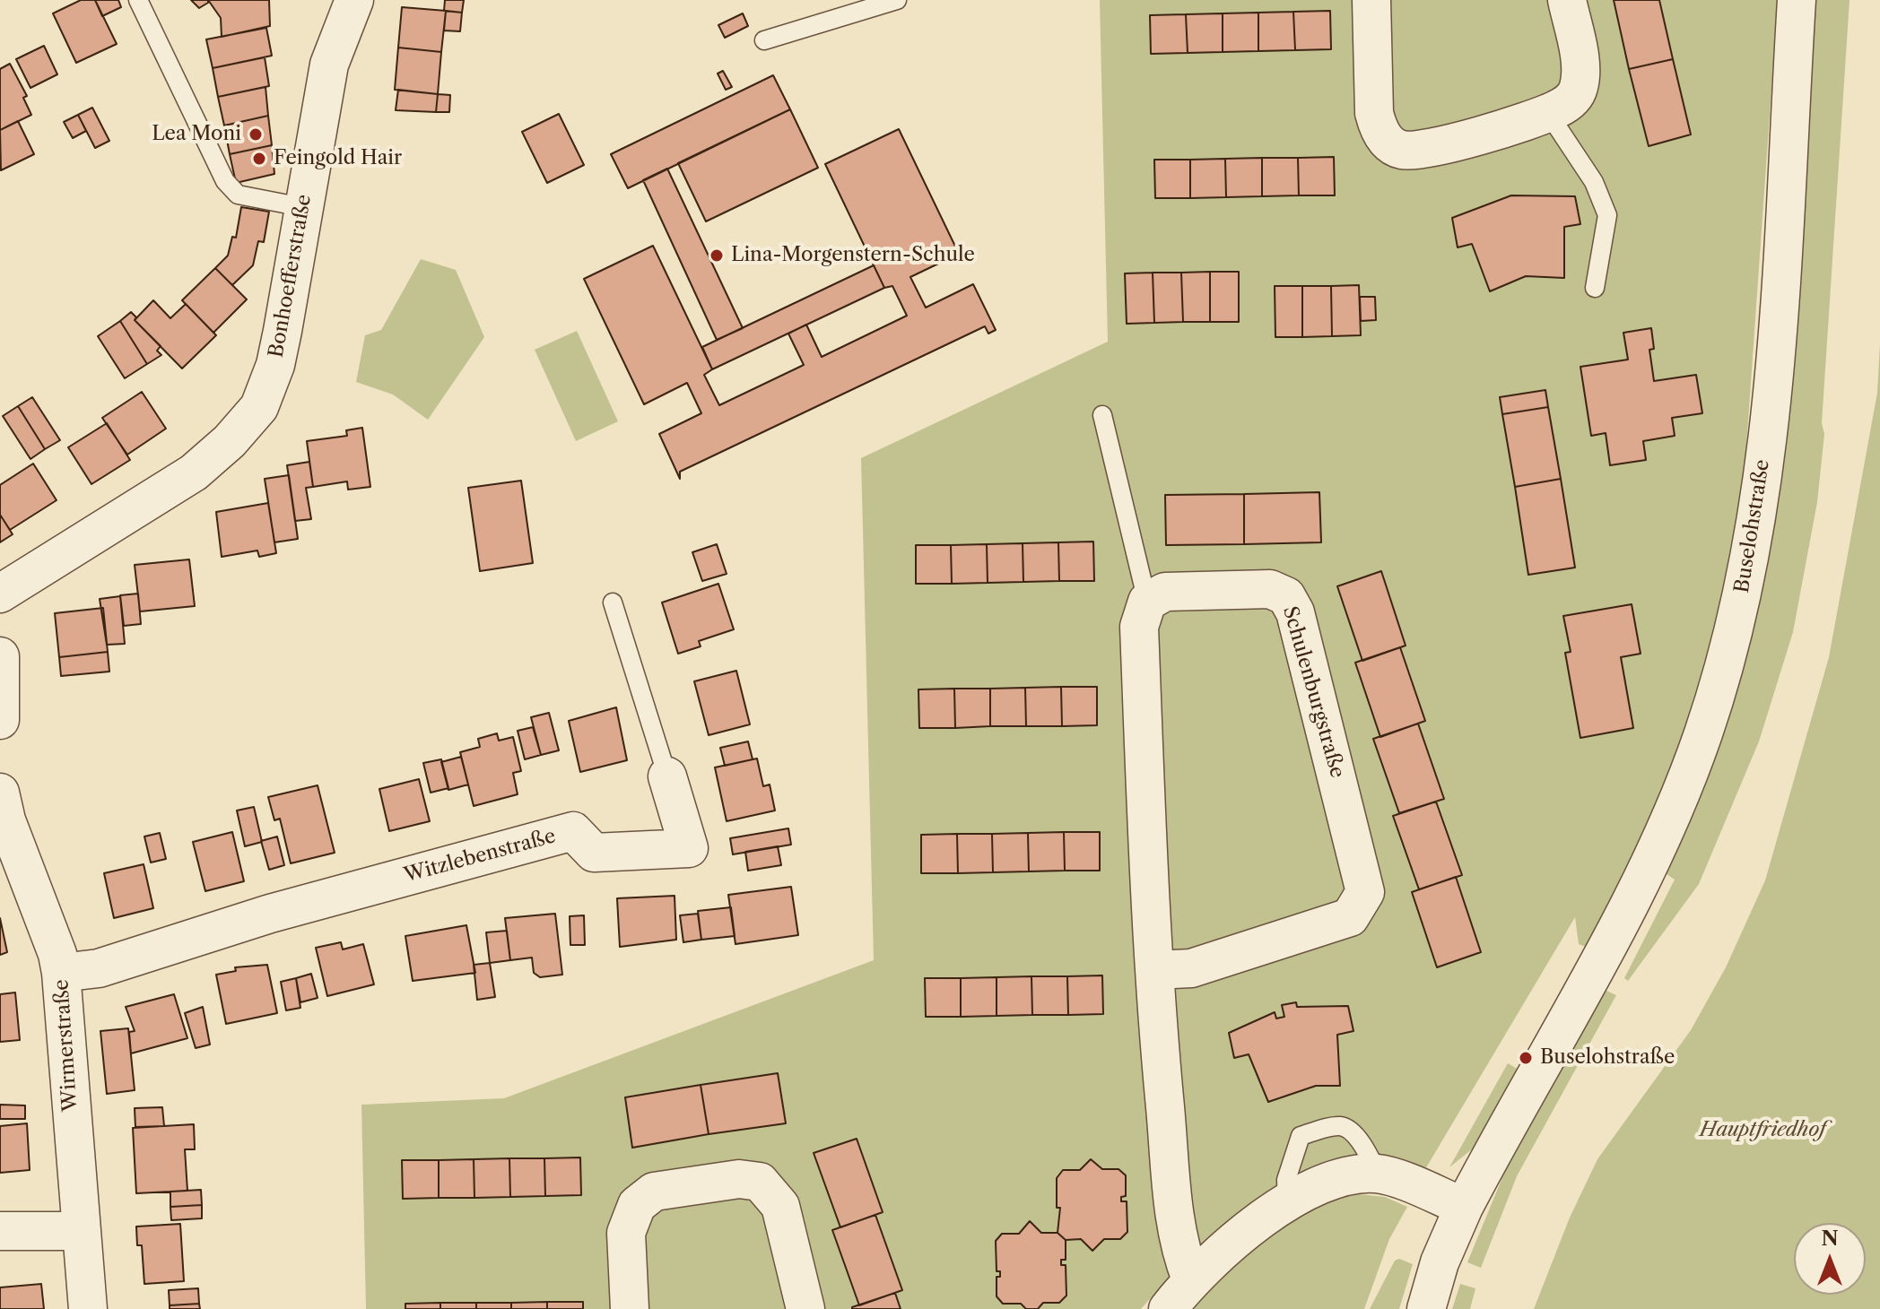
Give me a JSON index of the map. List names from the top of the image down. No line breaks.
{"streets":{"street":["Bonhoefferstraße","Buselohstraße","Schulenburgstraße","Witzlebenstraße","Wirmerstraße"]},"crossings":[["Witzlebenstraße","Wirmerstraße"]],"parks":["Hauptfriedhof"],"places":["Lea Moni","Feingold Hair","Lina-Morgenstern-Schule","Buselohstraße"],"north":"top"}
